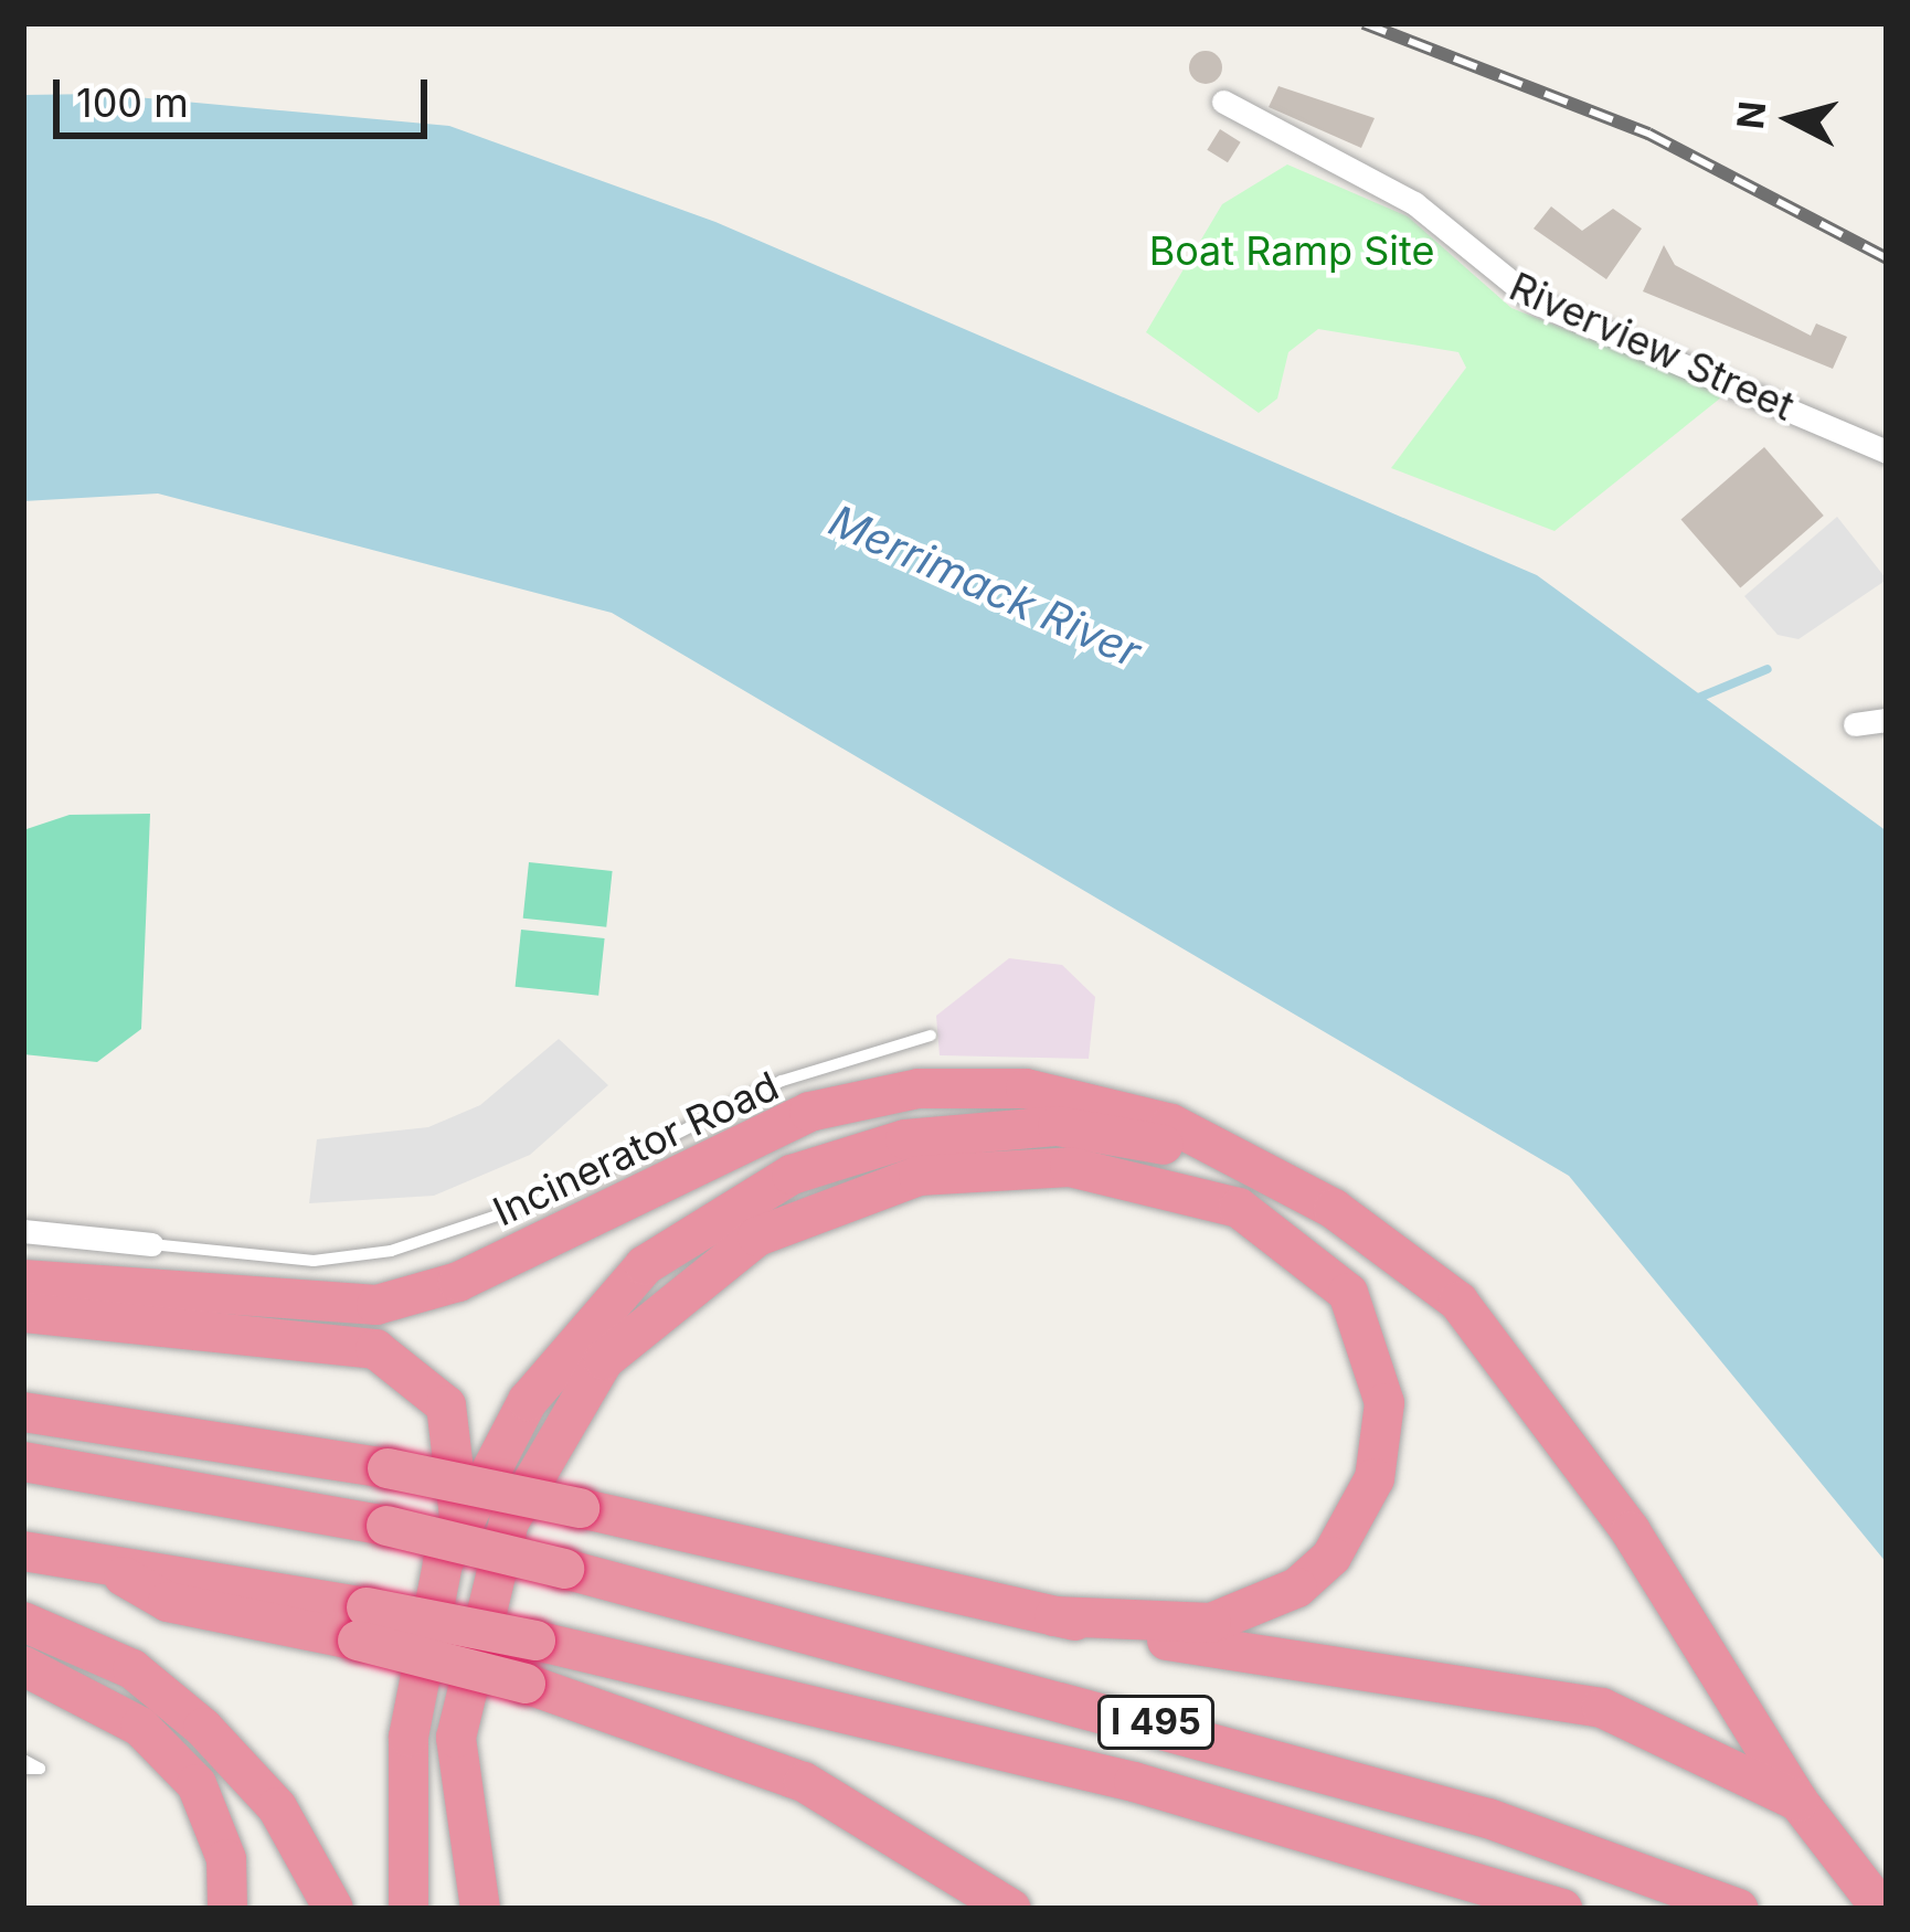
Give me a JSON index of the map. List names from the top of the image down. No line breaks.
{"streets":{"highway":["I 495"],"street":["Riverview Street","Incinerator Road"]},"water":["Merrimack River"],"parks":["Boat Ramp Site"],"scale_bar":"100 m","north":"left"}
